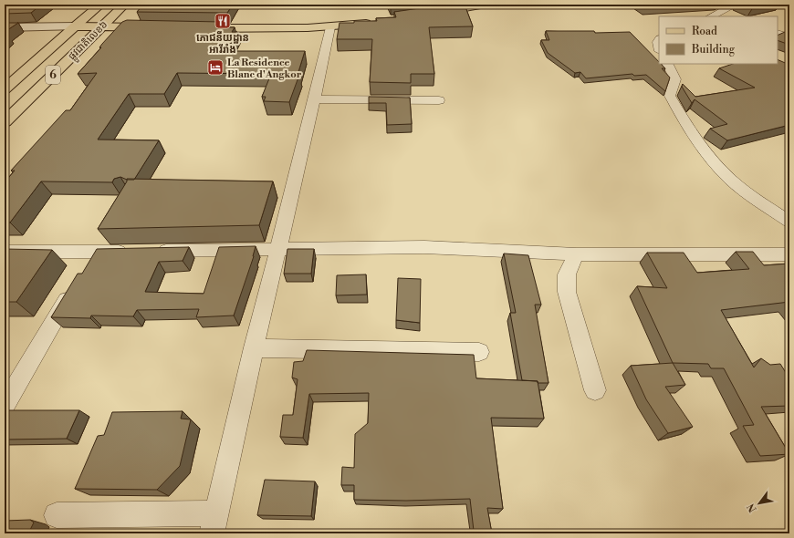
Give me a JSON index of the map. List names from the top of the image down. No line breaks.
{"streets":{"main road":["ផ្លូវជាតិលេខ៦","6"]},"places":{"restaurant":["ភោជនីយដ្ឋាន អារីរាំង"],"hotel":["La Residence Blanc d'Angkor"]},"legend":["Road","Building"],"north":"bottom left"}
